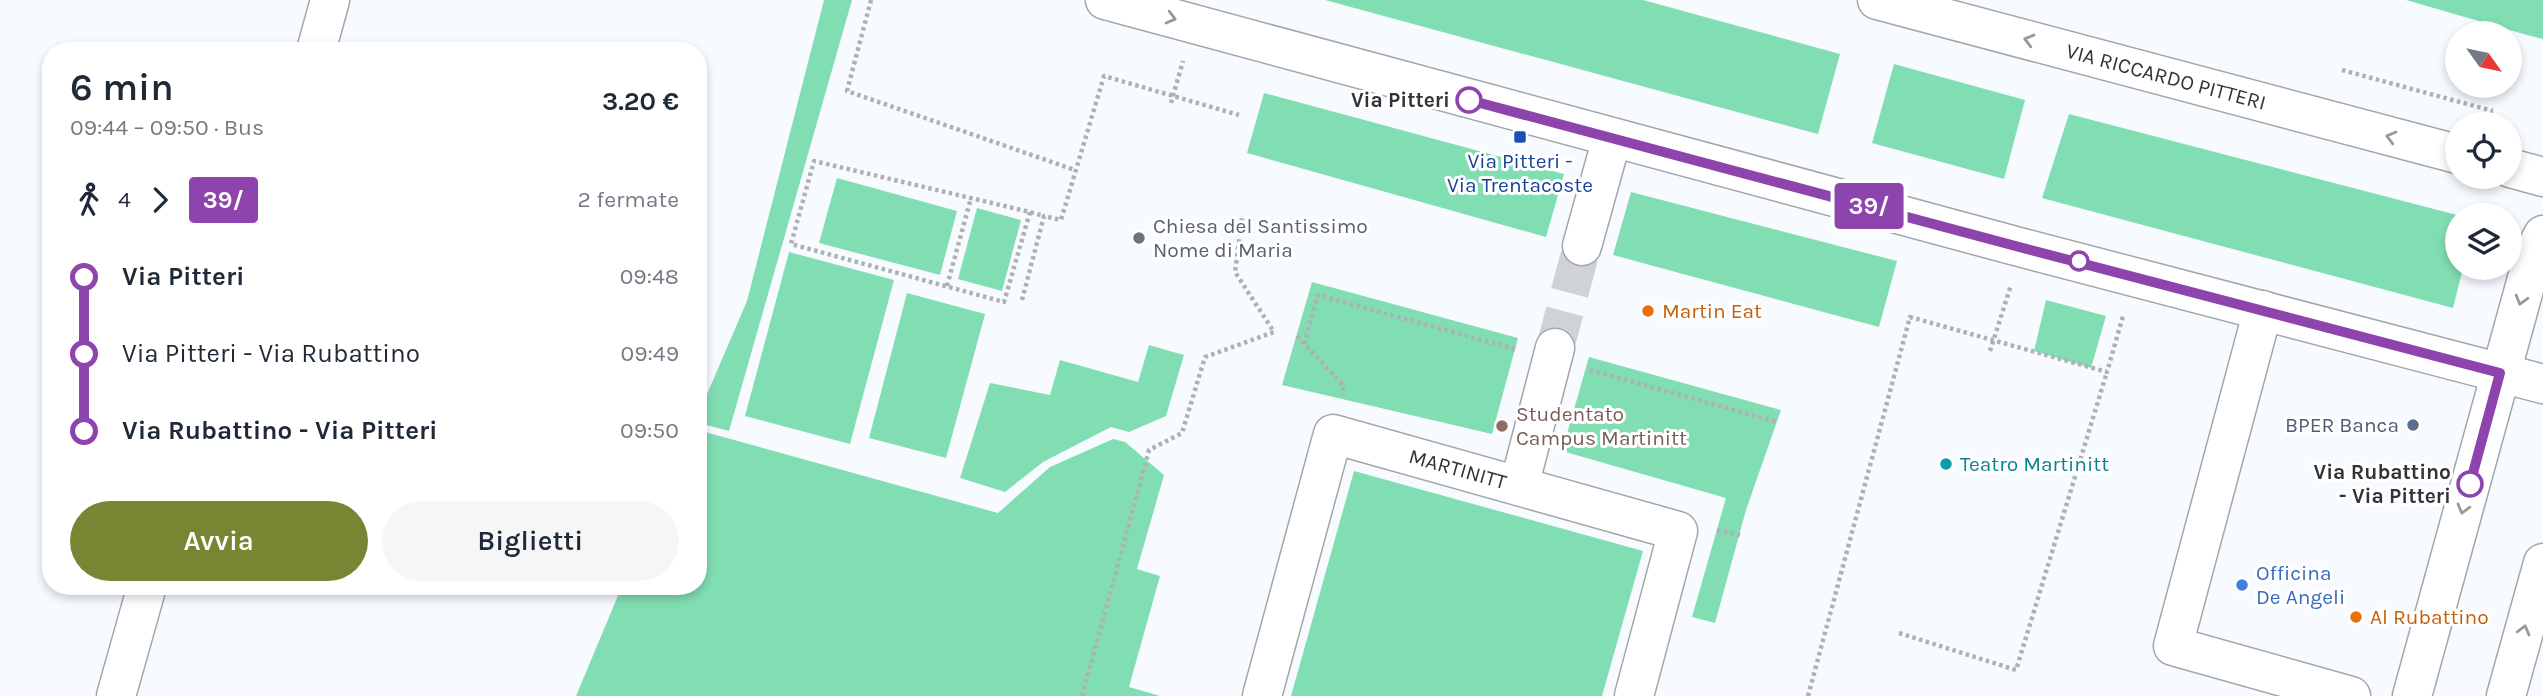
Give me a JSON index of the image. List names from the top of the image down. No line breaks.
{"streets":{"street":["VIA RICCARDO PITTERI","MARTINITT"]},"places":{"other":["Via Pitteri","Chiesa del Santissimo Nome di Maria","Martin Eat","BPER Banca","Studentato Campus Martinitt","Teatro Martinitt","Via Rubattino - Via Pitteri","Officina De Angeli","Al Rubattino"],"transit":["Via Pitteri - Via Trentacoste"]},"lines":["bus line 39/"],"north":"bottom right","page":{"on_map":"39/","heading":["6 min","09:44 – 09:50 · Bus","3.20 €"],"legs":["4","39/","2 fermate"],"list":[{"name":"Via Pitteri","value":"09:48"},{"name":"Via Pitteri - Via Rubattino","value":"09:49"},{"name":"Via Rubattino - Via Pitteri","value":"09:50"}],"buttons":["Avvia","Biglietti"]}}
